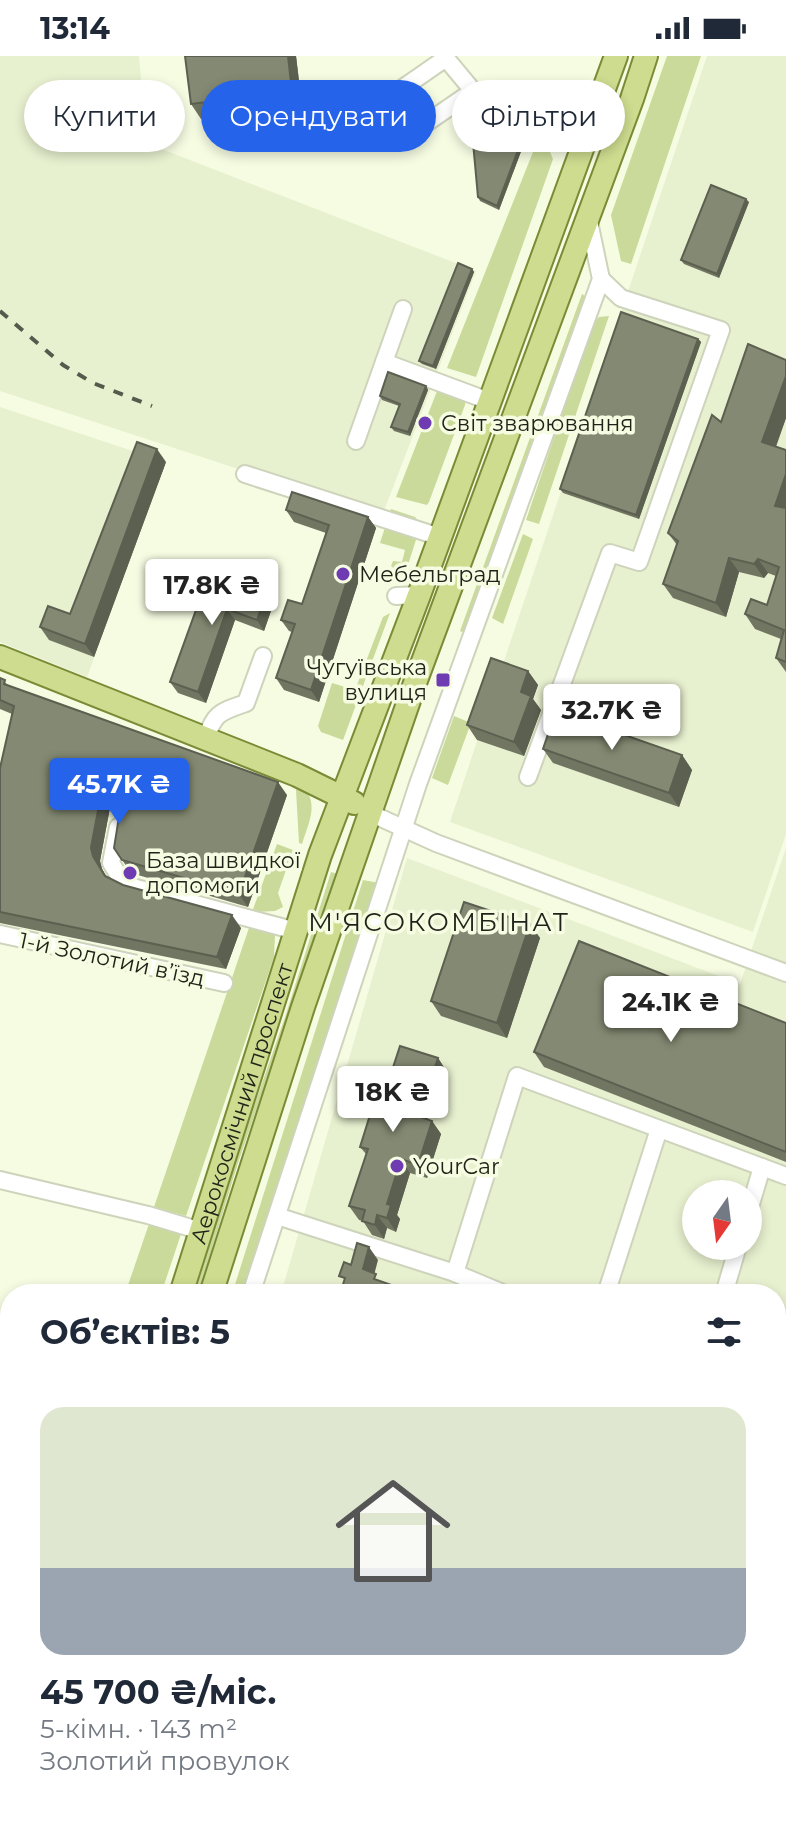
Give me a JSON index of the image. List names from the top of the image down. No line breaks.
{"streets":{"main road":["Аерокосмічний проспект"],"street":["1-й Золотий в’їзд"]},"districts":["М'ЯСОКОМБІНАТ"],"places":{"other":["Світ зварювання","Мебельград","База швидкої допомоги","YourCar"],"transit":["Чугуївська вулиця"]},"north":"bottom","page":{"status":"13:14","chip":["Купити","Орендувати","Фільтри"],"price":["17.8K ₴","32.7K ₴","45.7K ₴","24.1K ₴","18K ₴"],"heading":"Об’єктів: 5","list":[{"name":"45 700 ₴/міс.","note":"5-кімн. · 143 m² · Золотий провулок"}]}}
